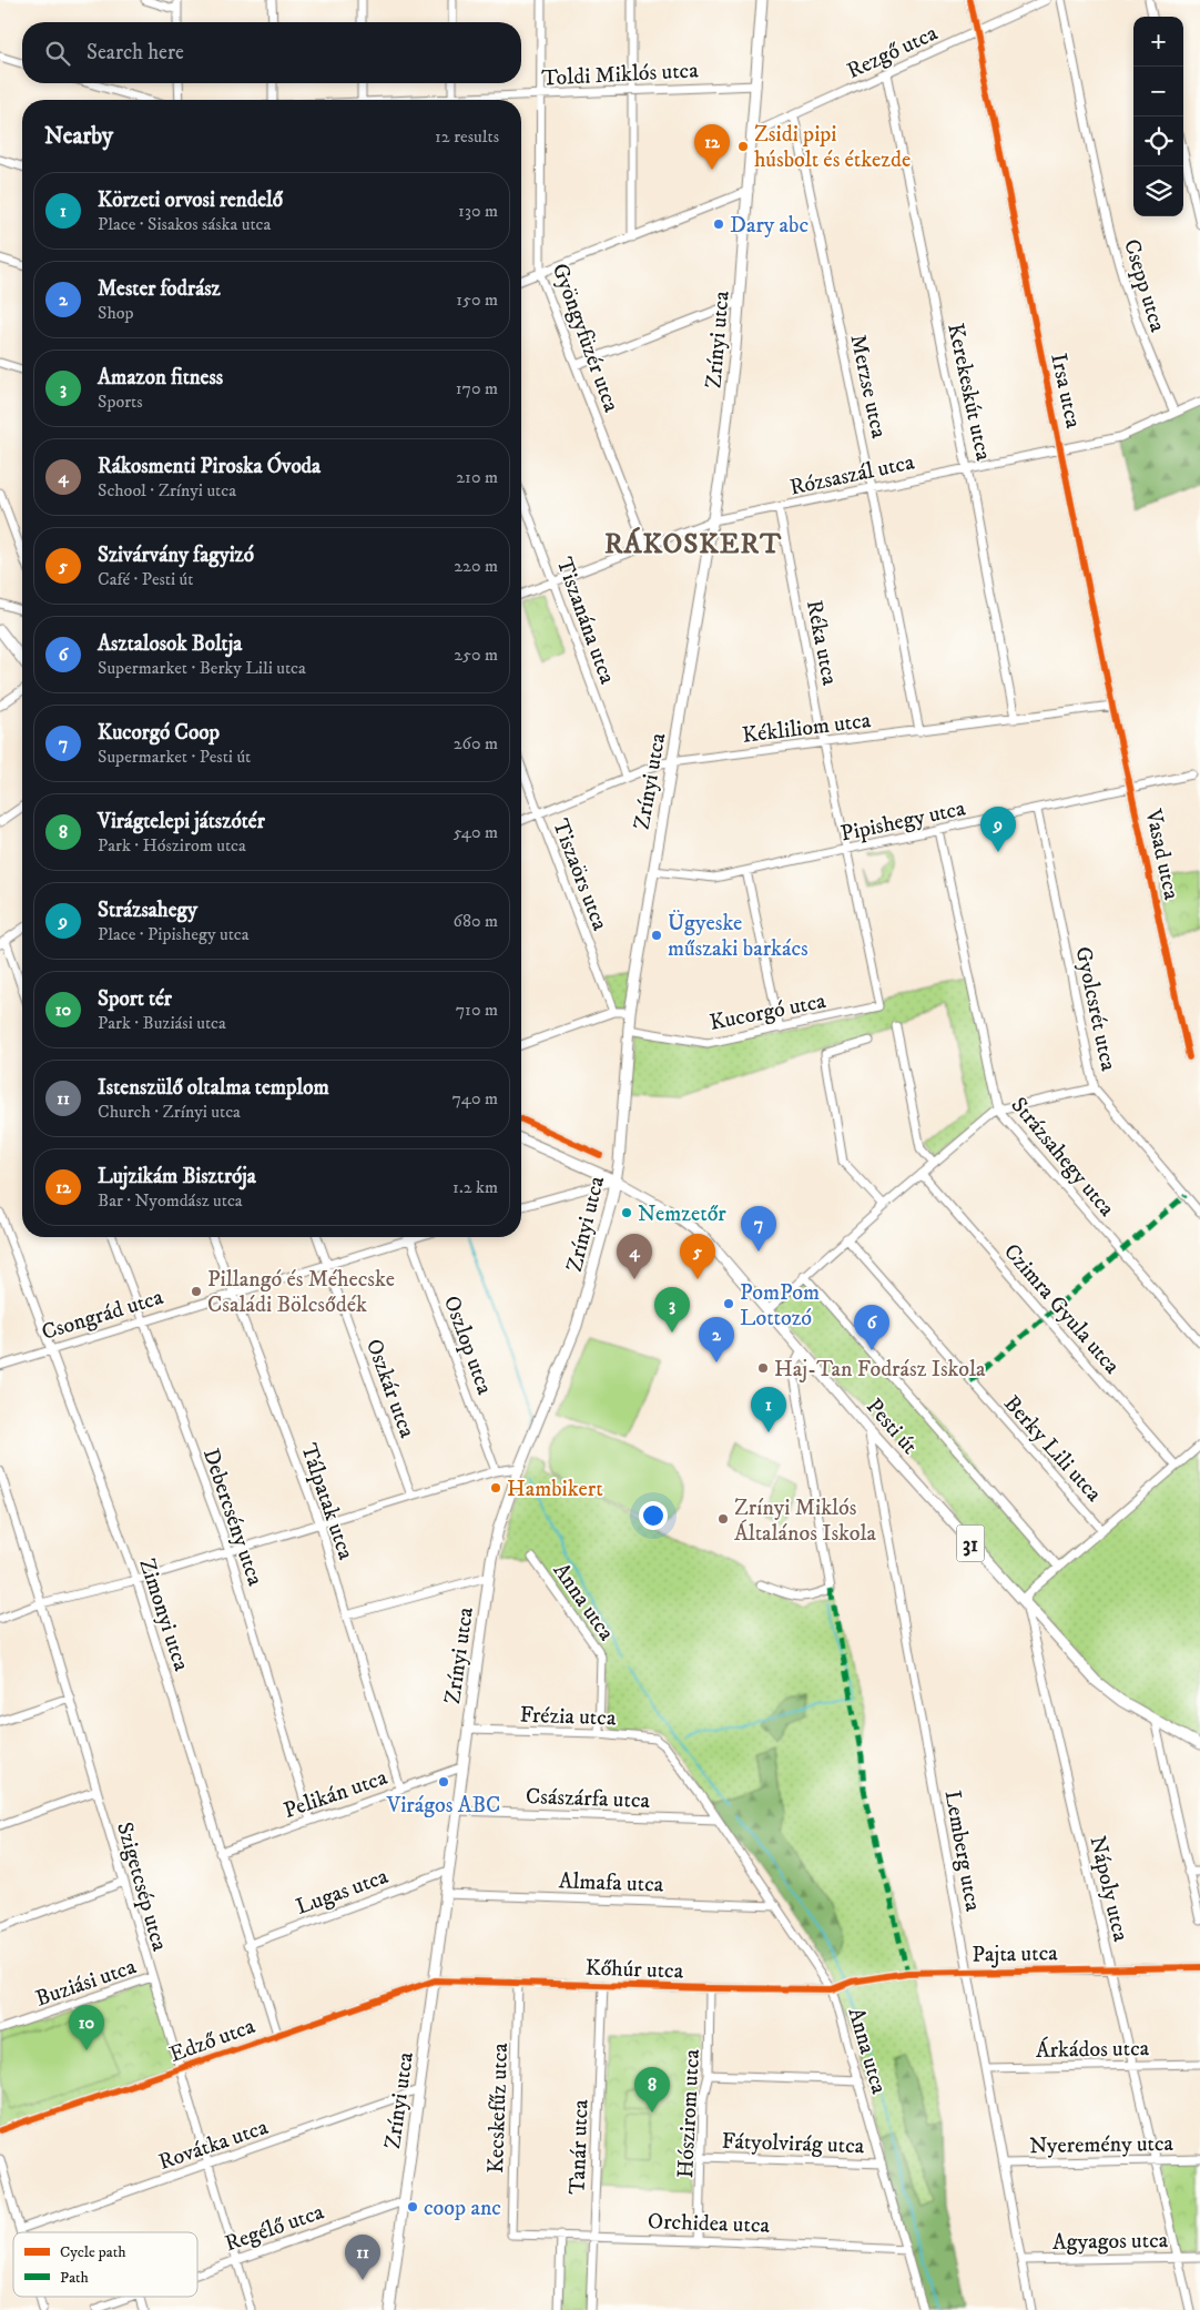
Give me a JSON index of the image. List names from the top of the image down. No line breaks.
{"streets":{"main road":["Zrínyi utca","Pesti út","31"],"street":["Rezgő utca","Toldi Miklós utca","Csepp utca","Gyöngyfüzér utca","Merzse utca","Irsa utca","Kerekeskút utca","Rózsaszál utca","Tiszanána utca","Réka utca","Kékliliom utca","Pipishegy utca","Vasad utca","Tiszaörs utca","Gyolcsrét utca","Kucorgó utca","Strázsahegy utca","Czimra Gyula utca","Csongrád utca","Oszlop utca","Oszkár utca","Berky Lili utca","Tálpatak utca","Debercsény utca","Anna utca","Zimonyi utca","Frézia utca","Pelikán utca","Császárfa utca","Lemberg utca","Almafa utca","Szigetcsép utca","Nápoly utca","Lugas utca","Pajta utca","Kőhúr utca","Buziási utca","Edző utca","Árkádos utca","Kecskefűz utca","Hószirom utca","Fátyolvirág utca","Rovátka utca","Nyeremény utca","Tanár utca","Orchidea utca","Regélő utca","Agyagos utca"]},"crossings":[["Rezgő utca","Zrínyi utca"],["Rezgő utca","Merzse utca"],["Rezgő utca","Irsa utca"],["Rezgő utca","Kerekeskút utca"],["Toldi Miklós utca","Gyöngyfüzér utca"],["Toldi Miklós utca","Zrínyi utca"],["Csepp utca","Rózsaszál utca"],["Gyöngyfüzér utca","Rózsaszál utca"],["Zrínyi utca","Rózsaszál utca"],["Zrínyi utca","Kékliliom utca"],["Zrínyi utca","Pipishegy utca"],["Zrínyi utca","Kucorgó utca"],["Zrínyi utca","Pesti út"],["Zrínyi utca","Frézia utca"],["Zrínyi utca","Pelikán utca"],["Zrínyi utca","Császárfa utca"],["Zrínyi utca","Almafa utca"],["Zrínyi utca","Lugas utca"],["Zrínyi utca","Kőhúr utca"],["Zrínyi utca","Edző utca"],["Zrínyi utca","Rovátka utca"],["Zrínyi utca","Regélő utca"],["Merzse utca","Rózsaszál utca"],["Merzse utca","Kékliliom utca"],["Irsa utca","Rózsaszál utca"],["Irsa utca","Kékliliom utca"],["Irsa utca","Pipishegy utca"],["Irsa utca","Vasad utca"],["Kerekeskút utca","Rózsaszál utca"],["Kerekeskút utca","Kékliliom utca"],["Rózsaszál utca","Tiszanána utca"],["Rózsaszál utca","Réka utca"],["Tiszanána utca","Kékliliom utca"],["Réka utca","Kékliliom utca"],["Réka utca","Pipishegy utca"],["Réka utca","Kucorgó utca"],["Kékliliom utca","Tiszaörs utca"],["Pipishegy utca","Vasad utca"],["Pipishegy utca","Gyolcsrét utca"],["Pipishegy utca","Strázsahegy utca"],["Csongrád utca","Oszkár utca"],["Csongrád utca","Tálpatak utca"],["Csongrád utca","Debercsény utca"],["Csongrád utca","Zimonyi utca"],["Pesti út","Lemberg utca"],["Pesti út","Nápoly utca"],["Tálpatak utca","Pelikán utca"],["Debercsény utca","Pelikán utca"],["Anna utca","Frézia utca"],["Anna utca","Császárfa utca"],["Anna utca","Almafa utca"],["Anna utca","Pajta utca"],["Anna utca","Kőhúr utca"],["Anna utca","Fátyolvirág utca"],["Anna utca","Orchidea utca"],["Zimonyi utca","Pelikán utca"],["Zimonyi utca","Lugas utca"],["Zimonyi utca","Edző utca"],["Lemberg utca","Pajta utca"],["Lemberg utca","Árkádos utca"],["Lemberg utca","Nyeremény utca"],["Lemberg utca","Agyagos utca"],["Szigetcsép utca","Buziási utca"],["Szigetcsép utca","Edző utca"],["Szigetcsép utca","Rovátka utca"],["Szigetcsép utca","Regélő utca"],["Nápoly utca","Pajta utca"],["Nápoly utca","Árkádos utca"],["Nápoly utca","Nyeremény utca"],["Nápoly utca","Agyagos utca"],["Pajta utca","Kőhúr utca"],["Kőhúr utca","Edző utca"],["Kőhúr utca","Kecskefűz utca"],["Kőhúr utca","Hószirom utca"],["Kőhúr utca","Tanár utca"],["Kecskefűz utca","Orchidea utca"],["Hószirom utca","Fátyolvirág utca"],["Hószirom utca","Orchidea utca"],["Tanár utca","Orchidea utca"]],"districts":["RÁKOSKERT"],"places":["Zsidi pipi húsbolt és étkezde","Dary abc","Ügyeske műszaki barkács","Nemzetőr","Pillangó és Méhecske Családi Bölcsődék","PomPom Lottozó","Haj-Tan Fodrász Iskola","Hambikert","Zrínyi Miklós Általános Iskola","Virágos ABC","coop anc"],"legend":["Cycle path","Path"],"page":{"map_buttons":["+","−"],"search":"Search here","heading":["Nearby","12 results"],"pins":["12","9","7","4","5","3","6","2","1","10","8","11"],"list":[{"mark":"1","name":"Körzeti orvosi rendelő","note":"Place · Sisakos sáska utca","value":"130 m"},{"mark":"2","name":"Mester fodrász","note":"Shop","value":"150 m"},{"mark":"3","name":"Amazon fitness","note":"Sports","value":"170 m"},{"mark":"4","name":"Rákosmenti Piroska Óvoda","note":"School · Zrínyi utca","value":"210 m"},{"mark":"5","name":"Szivárvány fagyizó","note":"Café · Pesti út","value":"220 m"},{"mark":"6","name":"Asztalosok Boltja","note":"Supermarket · Berky Lili utca","value":"250 m"},{"mark":"7","name":"Kucorgó Coop","note":"Supermarket · Pesti út","value":"260 m"},{"mark":"8","name":"Virágtelepi játszótér","note":"Park · Hószirom utca","value":"540 m"},{"mark":"9","name":"Strázsahegy","note":"Place · Pipishegy utca","value":"680 m"},{"mark":"10","name":"Sport tér","note":"Park · Buziási utca","value":"710 m"},{"mark":"11","name":"Istenszülő oltalma templom","note":"Church · Zrínyi utca","value":"740 m"},{"mark":"12","name":"Lujzikám Bisztrója","note":"Bar · Nyomdász utca","value":"1.2 km"}]}}
